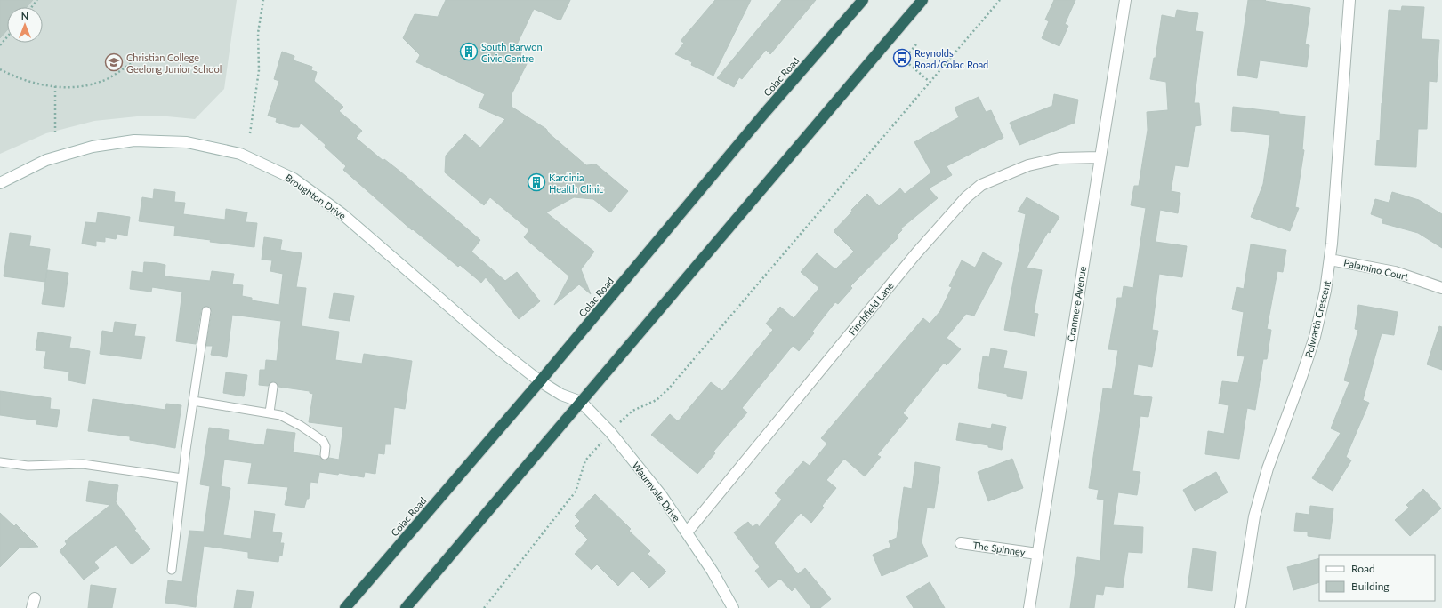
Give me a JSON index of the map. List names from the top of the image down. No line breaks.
{"streets":{"highway":["Colac Road"],"street":["Broughton Drive","Palamino Court","Cranmere Avenue","Finchfield Lane","Polwarth Crescent","Waurnvale Drive","The Spinney"]},"crossings":[["Colac Road","Broughton Drive"],["Broughton Drive","Waurnvale Drive"],["Palamino Court","Polwarth Crescent"],["Cranmere Avenue","Finchfield Lane"],["Cranmere Avenue","The Spinney"],["Finchfield Lane","Waurnvale Drive"]],"places":{"building":["South Barwon Civic Centre","Kardinia Health Clinic"],"bus stop":["Reynolds Road/Colac Road"],"school or university":["Christian College Geelong Junior School"]},"legend":["Road","Building"],"north":"top"}
